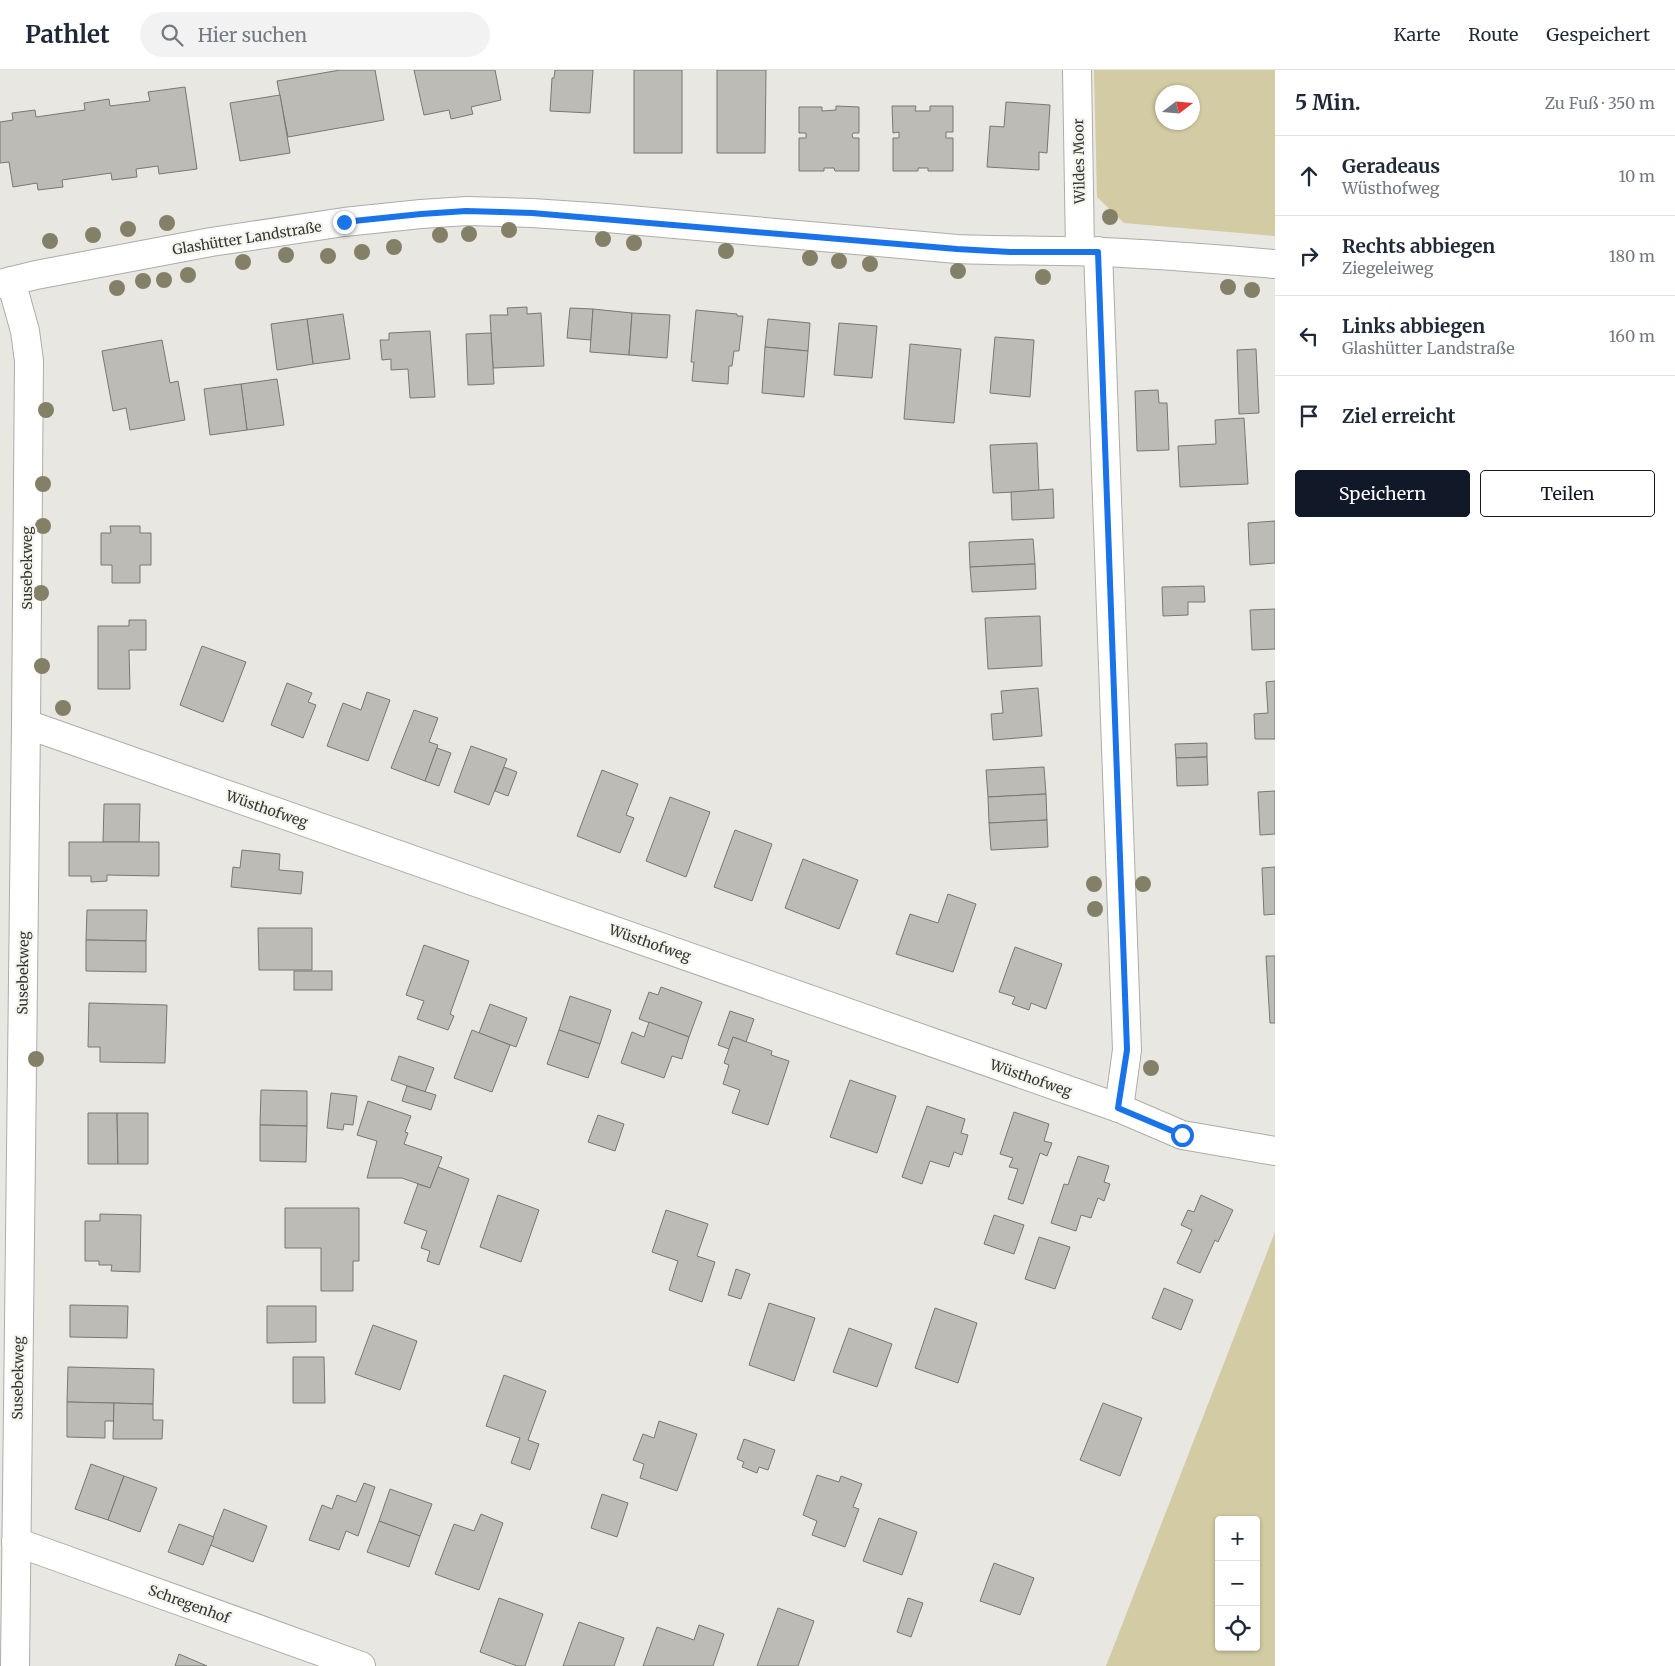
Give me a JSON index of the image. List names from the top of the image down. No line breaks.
{"streets":{"street":["Wildes Moor","Glashütter Landstraße","Susebekweg","Wüsthofweg","Schregenhof"]},"crossings":[["Wildes Moor","Glashütter Landstraße"],["Wildes Moor","Wüsthofweg"],["Glashütter Landstraße","Susebekweg"],["Susebekweg","Wüsthofweg"],["Susebekweg","Schregenhof"]],"north":"right","page":{"header":"Pathlet","search":"Hier suchen","nav":["Karte","Route","Gespeichert"],"heading":["5 Min.","Zu Fuß · 350 m"],"list":[["Geradeaus","Wüsthofweg","10 m"],["Rechts abbiegen","Ziegeleiweg","180 m"],["Links abbiegen","Glashütter Landstraße","160 m"],"Ziel erreicht"],"buttons":["Speichern","Teilen"],"map_buttons":["+","−"]}}
